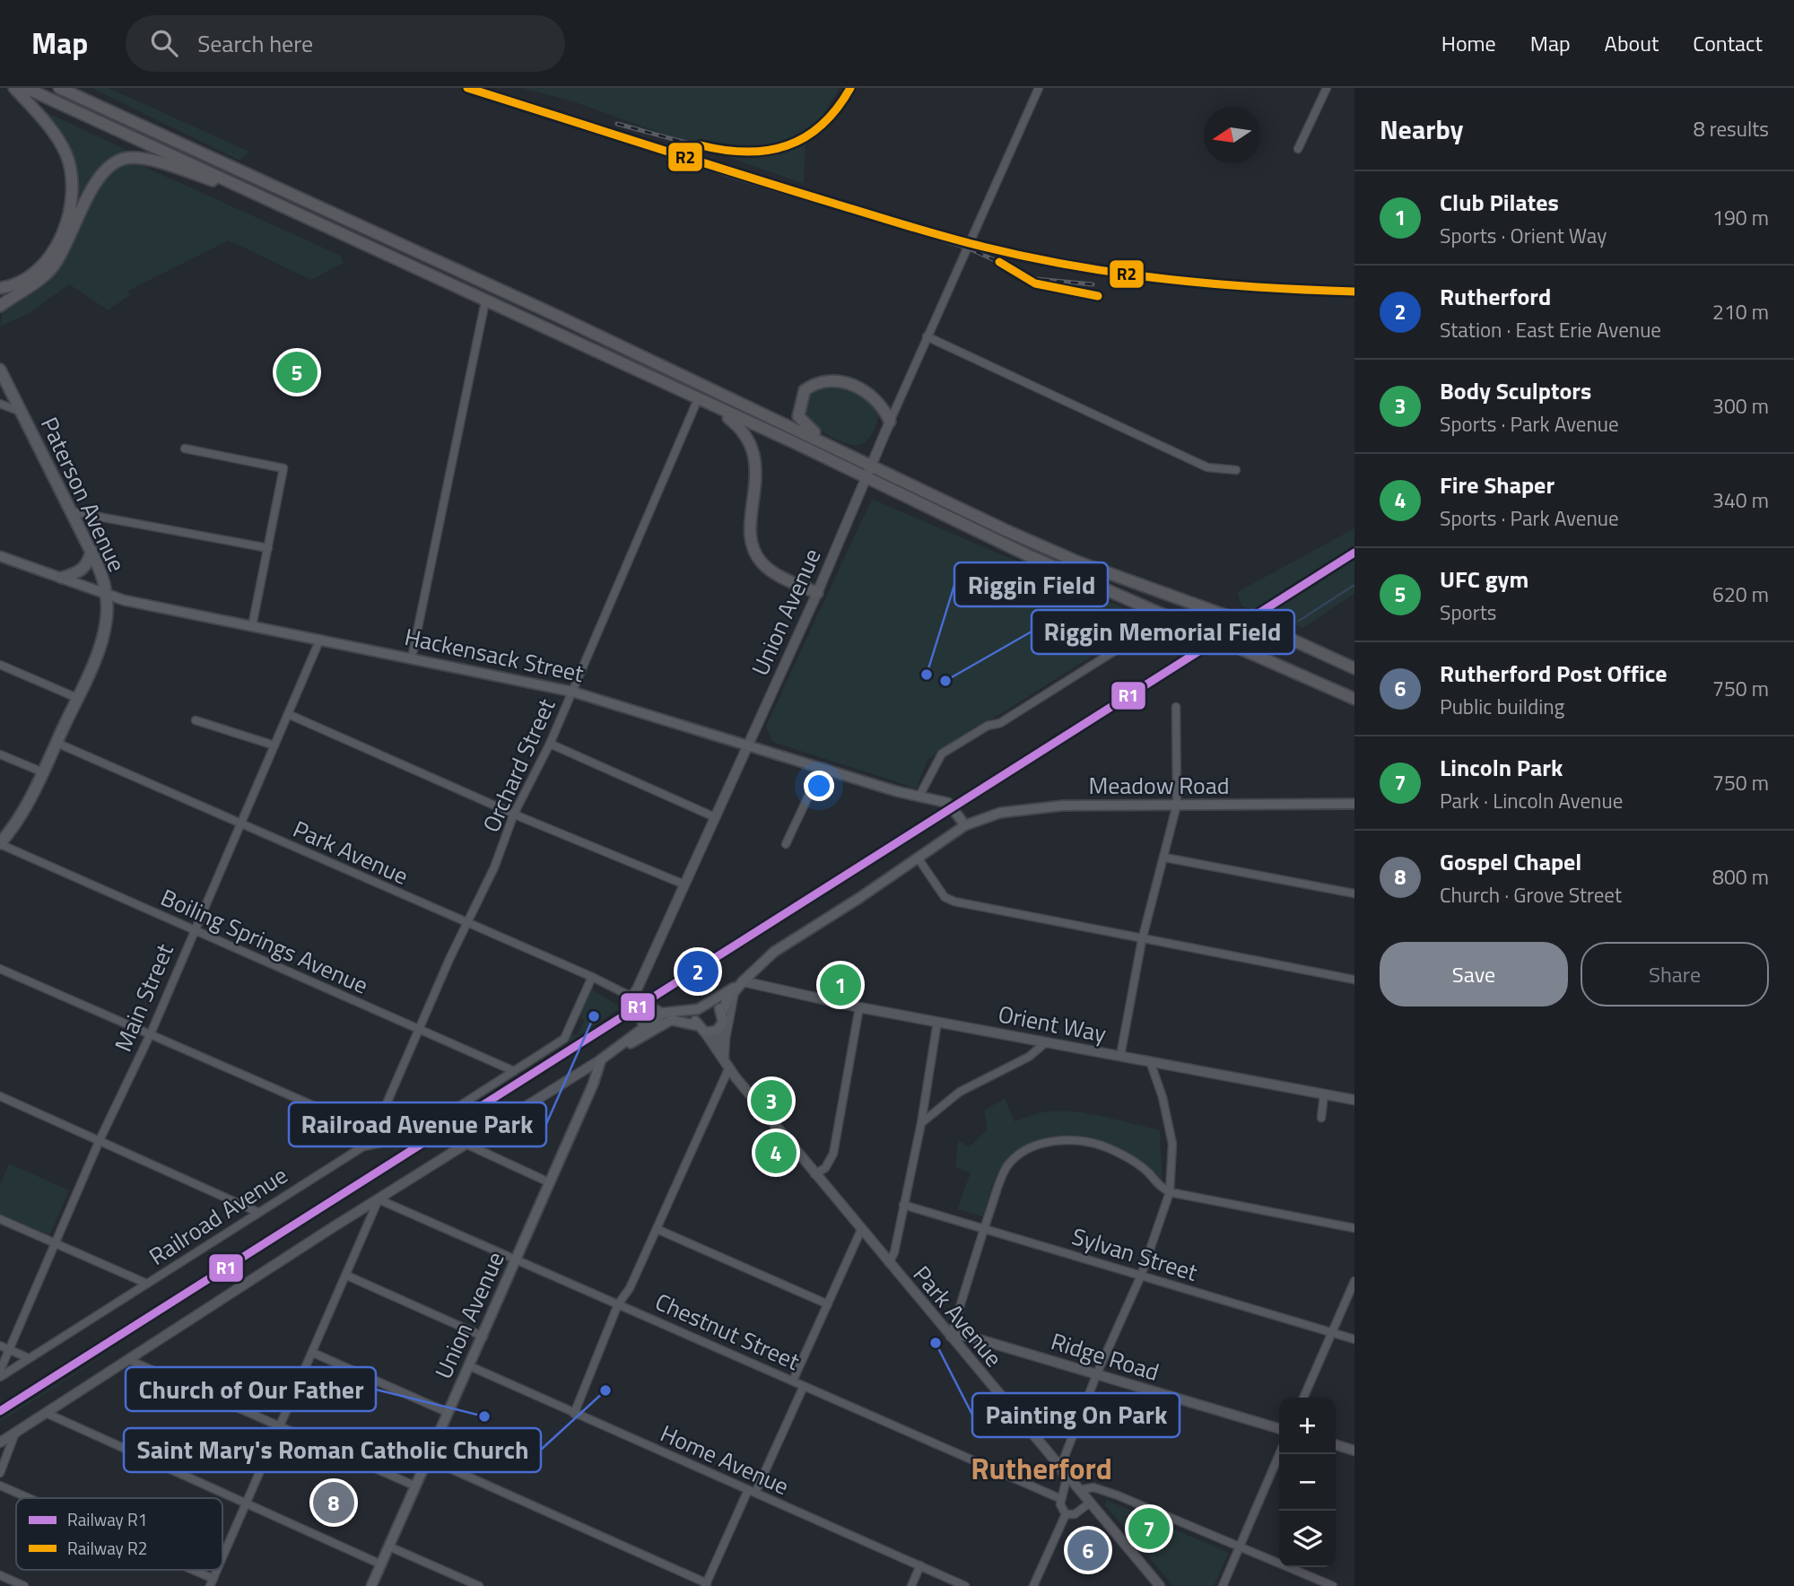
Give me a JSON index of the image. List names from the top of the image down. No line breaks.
{"streets":{"main road":["Paterson Avenue","Union Avenue","Hackensack Street","Meadow Road"],"street":["Orchard Street","Park Avenue","Boiling Springs Avenue","Main Street","Orient Way","Railroad Avenue","Sylvan Street","Chestnut Street","Ridge Road","Home Avenue"]},"crossings":[["Paterson Avenue","Hackensack Street"],["Paterson Avenue","Park Avenue"],["Paterson Avenue","Boiling Springs Avenue"],["Union Avenue","Hackensack Street"],["Union Avenue","Park Avenue"],["Union Avenue","Chestnut Street"],["Union Avenue","Home Avenue"],["Hackensack Street","Orchard Street"],["Hackensack Street","Meadow Road"],["Hackensack Street","Main Street"],["Orchard Street","Park Avenue"],["Orchard Street","Boiling Springs Avenue"],["Orchard Street","Railroad Avenue"],["Meadow Road","Orient Way"],["Park Avenue","Main Street"],["Park Avenue","Railroad Avenue"],["Park Avenue","Ridge Road"],["Boiling Springs Avenue","Main Street"],["Boiling Springs Avenue","Railroad Avenue"]],"districts":["Rutherford"],"places":["Riggin Field","Riggin Memorial Field","Railroad Avenue Park","Painting On Park","Saint Mary's Roman Catholic Church","Church of Our Father"],"lines":["rail line R2","rail line R1"],"legend":["Railway R1","Railway R2"],"north":"left","page":{"header":"Map","search":"Search here","nav":["Home","Map","About","Contact"],"heading":["Nearby","8 results"],"list":[{"mark":"1","name":"Club Pilates","note":"Sports · Orient Way","value":"190 m"},{"mark":"2","name":"Rutherford","note":"Station · East Erie Avenue","value":"210 m"},{"mark":"3","name":"Body Sculptors","note":"Sports · Park Avenue","value":"300 m"},{"mark":"4","name":"Fire Shaper","note":"Sports · Park Avenue","value":"340 m"},{"mark":"5","name":"UFC gym","note":"Sports","value":"620 m"},{"mark":"6","name":"Rutherford Post Office","note":"Public building","value":"750 m"},{"mark":"7","name":"Lincoln Park","note":"Park · Lincoln Avenue","value":"750 m"},{"mark":"8","name":"Gospel Chapel","note":"Church · Grove Street","value":"800 m"}],"pins":["5","2","1","3","4","8","7","6"],"buttons":["Save","Share"],"map_buttons":["+","−"]}}
